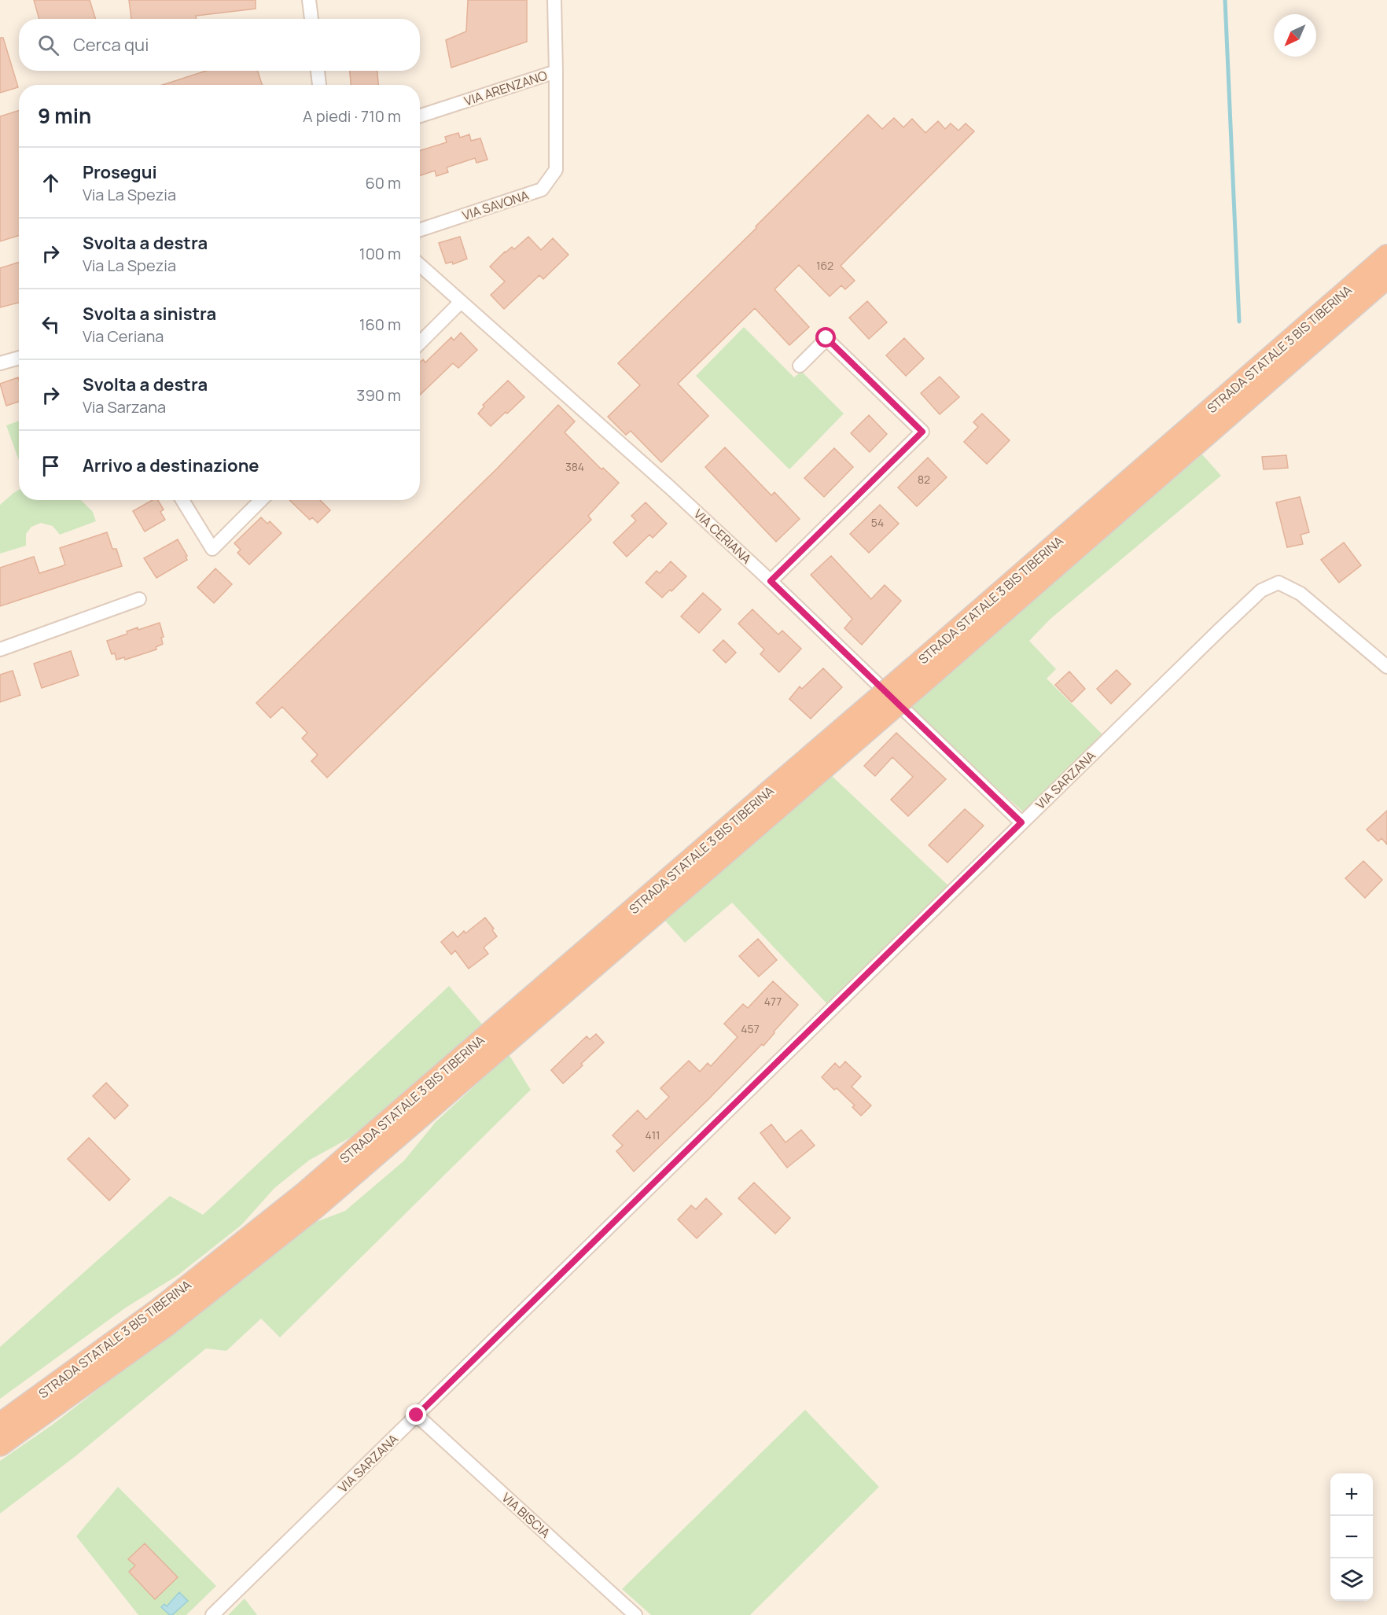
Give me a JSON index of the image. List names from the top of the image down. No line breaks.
{"streets":{"highway":["STRADA STATALE 3 BIS TIBERINA"],"street":["VIA ARENZANO","VIA SAVONA","VIA CERIANA","VIA SARZANA","VIA BISCIA"]},"crossings":[["VIA ARENZANO","VIA SAVONA"],["VIA CERIANA","VIA SARZANA"],["VIA SARZANA","VIA BISCIA"]],"house_numbers":["162","384","82","54","477","457","411"],"north":"bottom left","page":{"search":"Cerca qui","heading":["9 min","A piedi · 710 m"],"list":[["Prosegui","Via La Spezia","60 m"],["Svolta a destra","Via La Spezia","100 m"],["Svolta a sinistra","Via Ceriana","160 m"],["Svolta a destra","Via Sarzana","390 m"],"Arrivo a destinazione"],"map_buttons":["+","−"]}}
